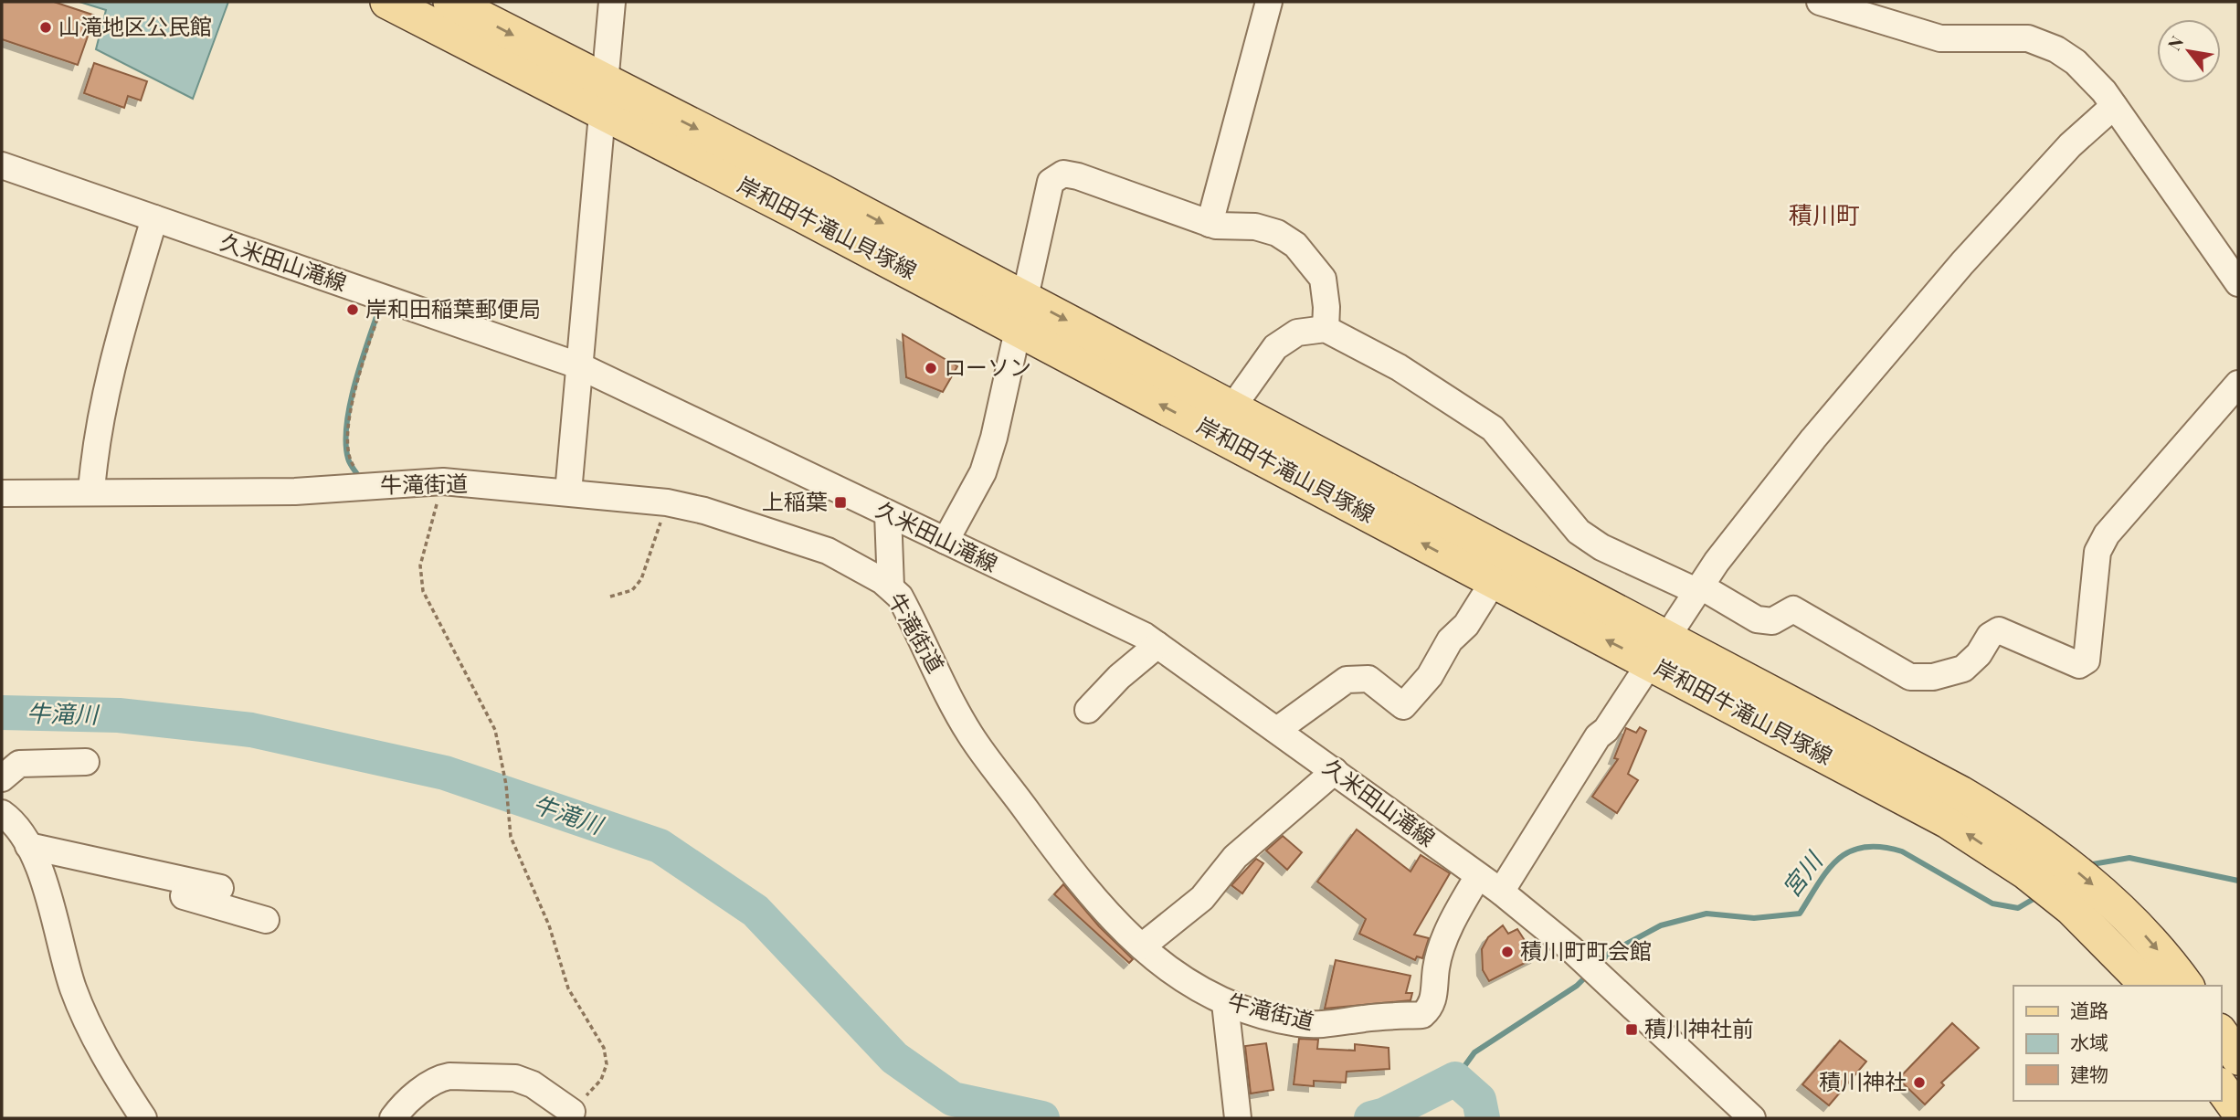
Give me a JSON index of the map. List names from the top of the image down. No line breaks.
{"streets":{"main road":["岸和田牛滝山貝塚線"],"street":["久米田山滝線","牛滝街道"]},"crossings":[["久米田山滝線","牛滝街道"]],"districts":["積川町"],"water":["牛滝川","宮川"],"places":{"other":["山滝地区公民館","岸和田稲葉郵便局","ローソン","積川町町会館","積川神社"],"transit":["上稲葉","積川神社前"]},"legend":["道路","水域","建物"],"north":"top left"}
